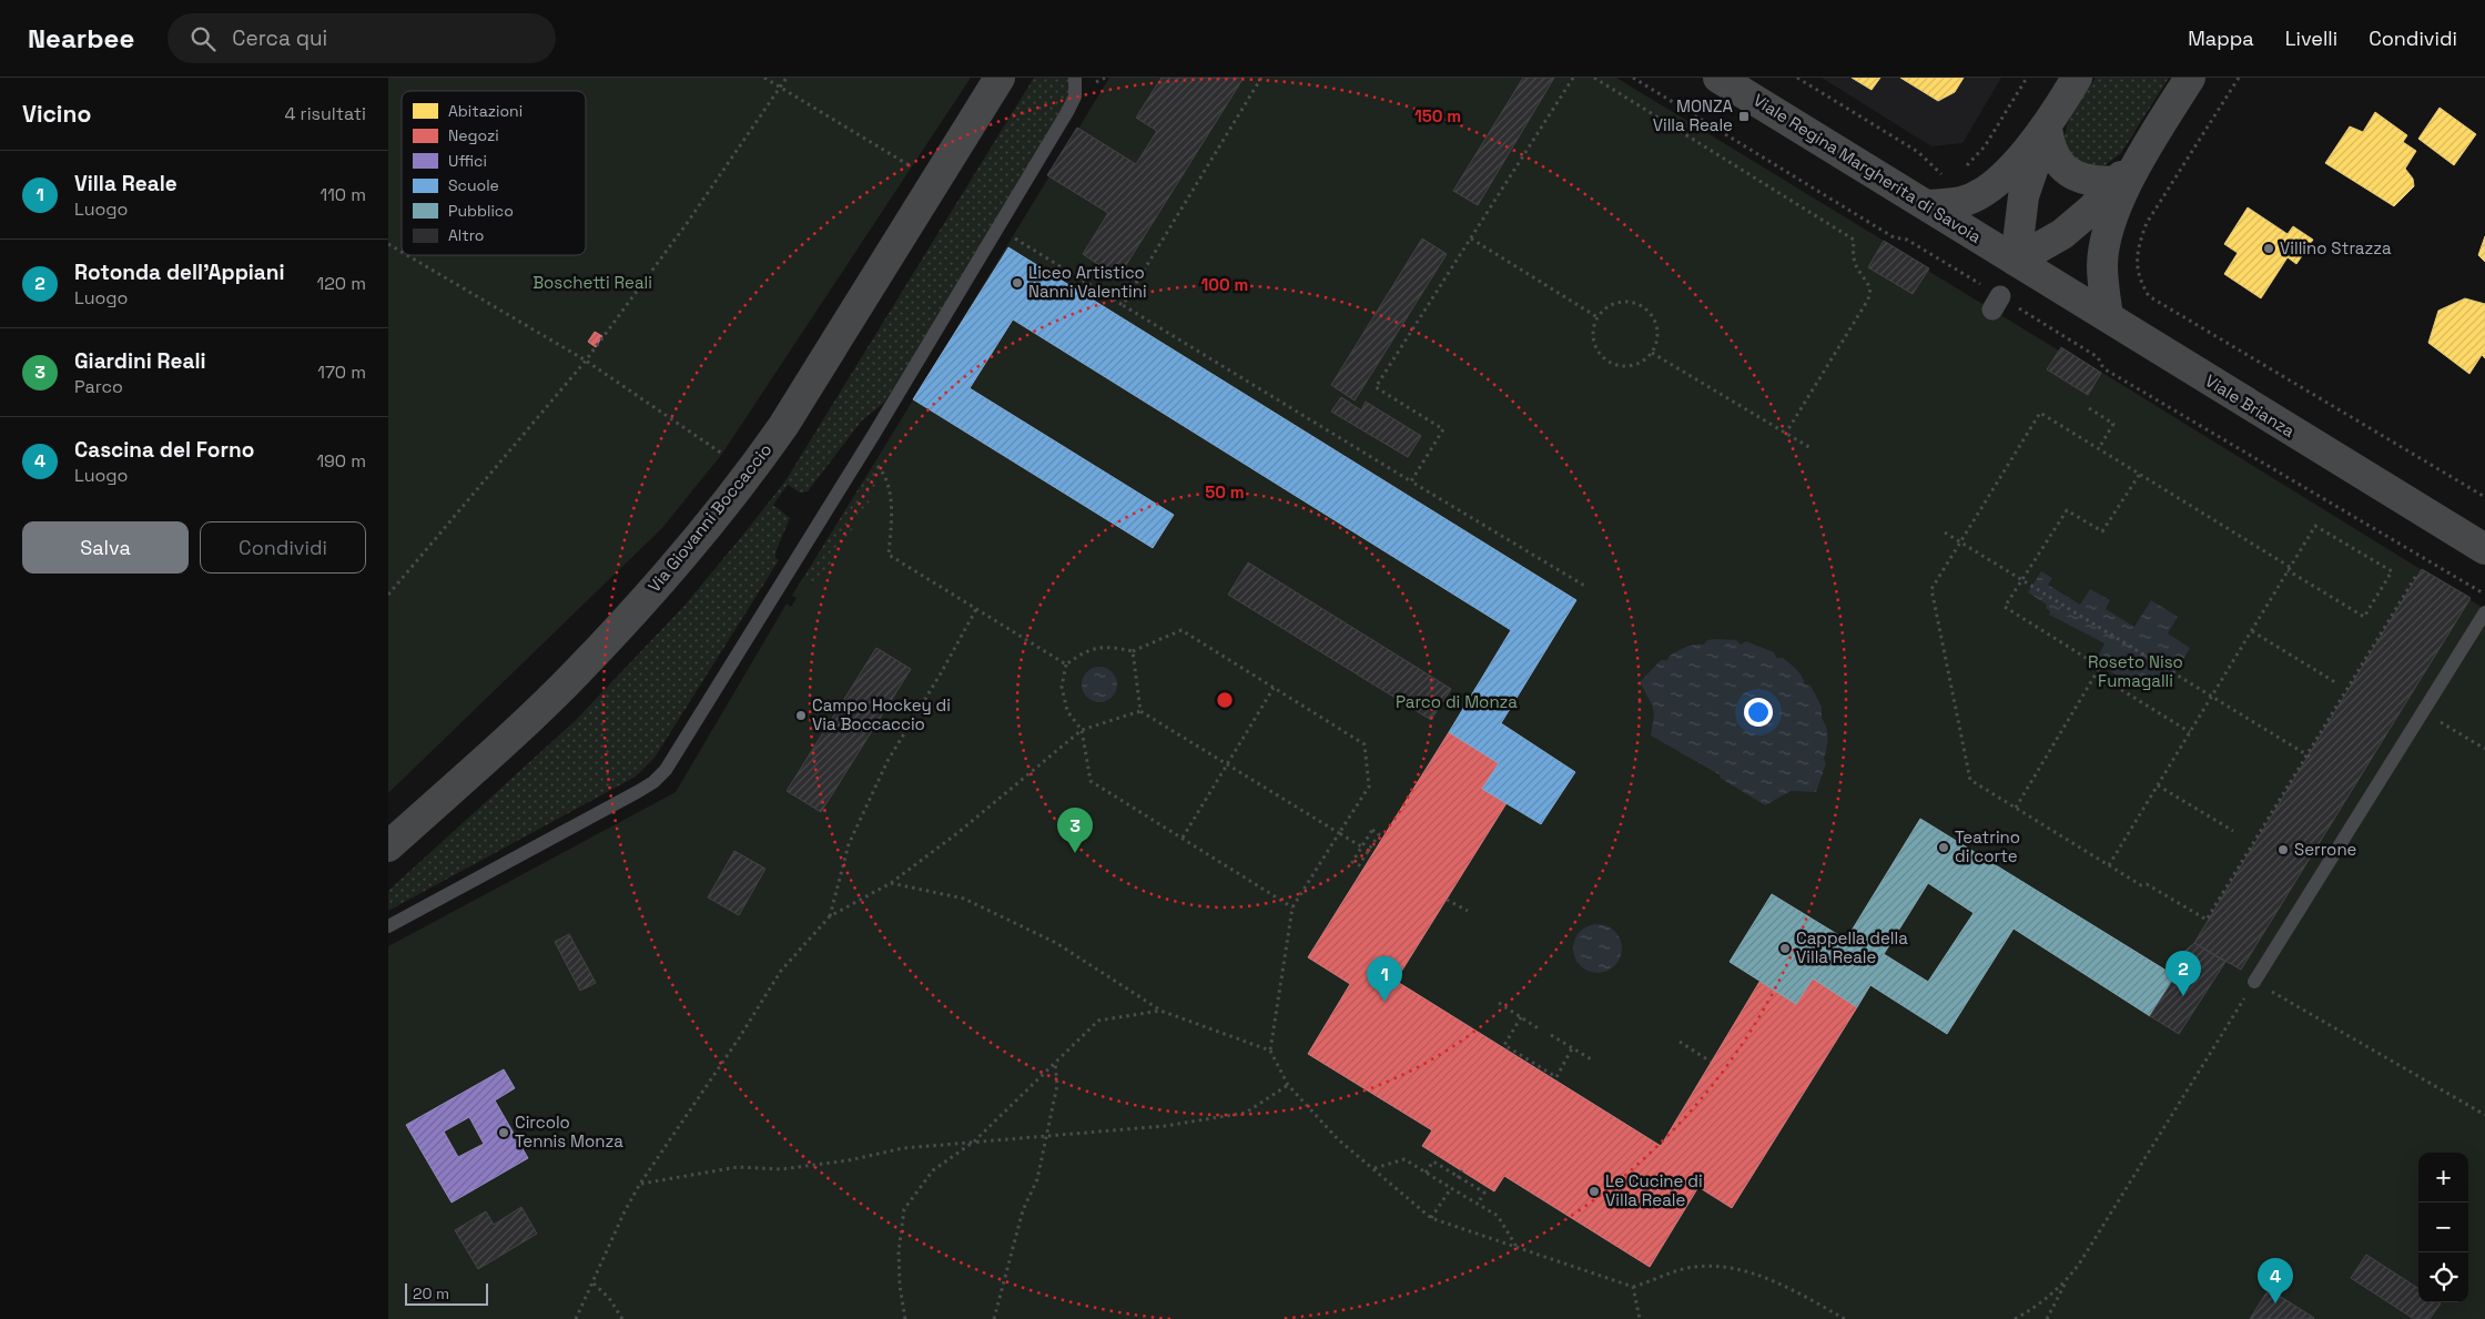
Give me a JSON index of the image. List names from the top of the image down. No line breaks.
{"streets":{"main road":["Viale Regina Margherita di Savoia","Viale Brianza","Via Giovanni Boccaccio"]},"crossings":[["Viale Regina Margherita di Savoia","Viale Brianza"]],"parks":["Boschetti Reali","Roseto Niso Fumagalli","Parco di Monza"],"places":{"transit":["MONZA Villa Reale"],"other":["Villino Strazza","Liceo Artistico Nanni Valentini","Campo Hockey di Via Boccaccio","Teatrino di corte","Serrone","Cappella della Villa Reale","Circolo Tennis Monza","Le Cucine di Villa Reale"]},"legend":["Abitazioni","Negozi","Uffici","Scuole","Pubblico","Altro"],"scale_bar":"20 m","page":{"header":"Nearbee","search":"Cerca qui","nav":["Mappa","Livelli","Condividi"],"heading":["Vicino","4 risultati"],"list":[{"mark":"1","name":"Villa Reale","note":"Luogo","value":"110 m"},{"mark":"2","name":"Rotonda dell'Appiani","note":"Luogo","value":"120 m"},{"mark":"3","name":"Giardini Reali","note":"Parco","value":"170 m"},{"mark":"4","name":"Cascina del Forno","note":"Luogo","value":"190 m"}],"buttons":["Salva","Condividi"],"pins":["3","2","1","4"],"map_buttons":["+","−"],"scale":"20 m"},"rings":["150 m","100 m","50 m"]}
